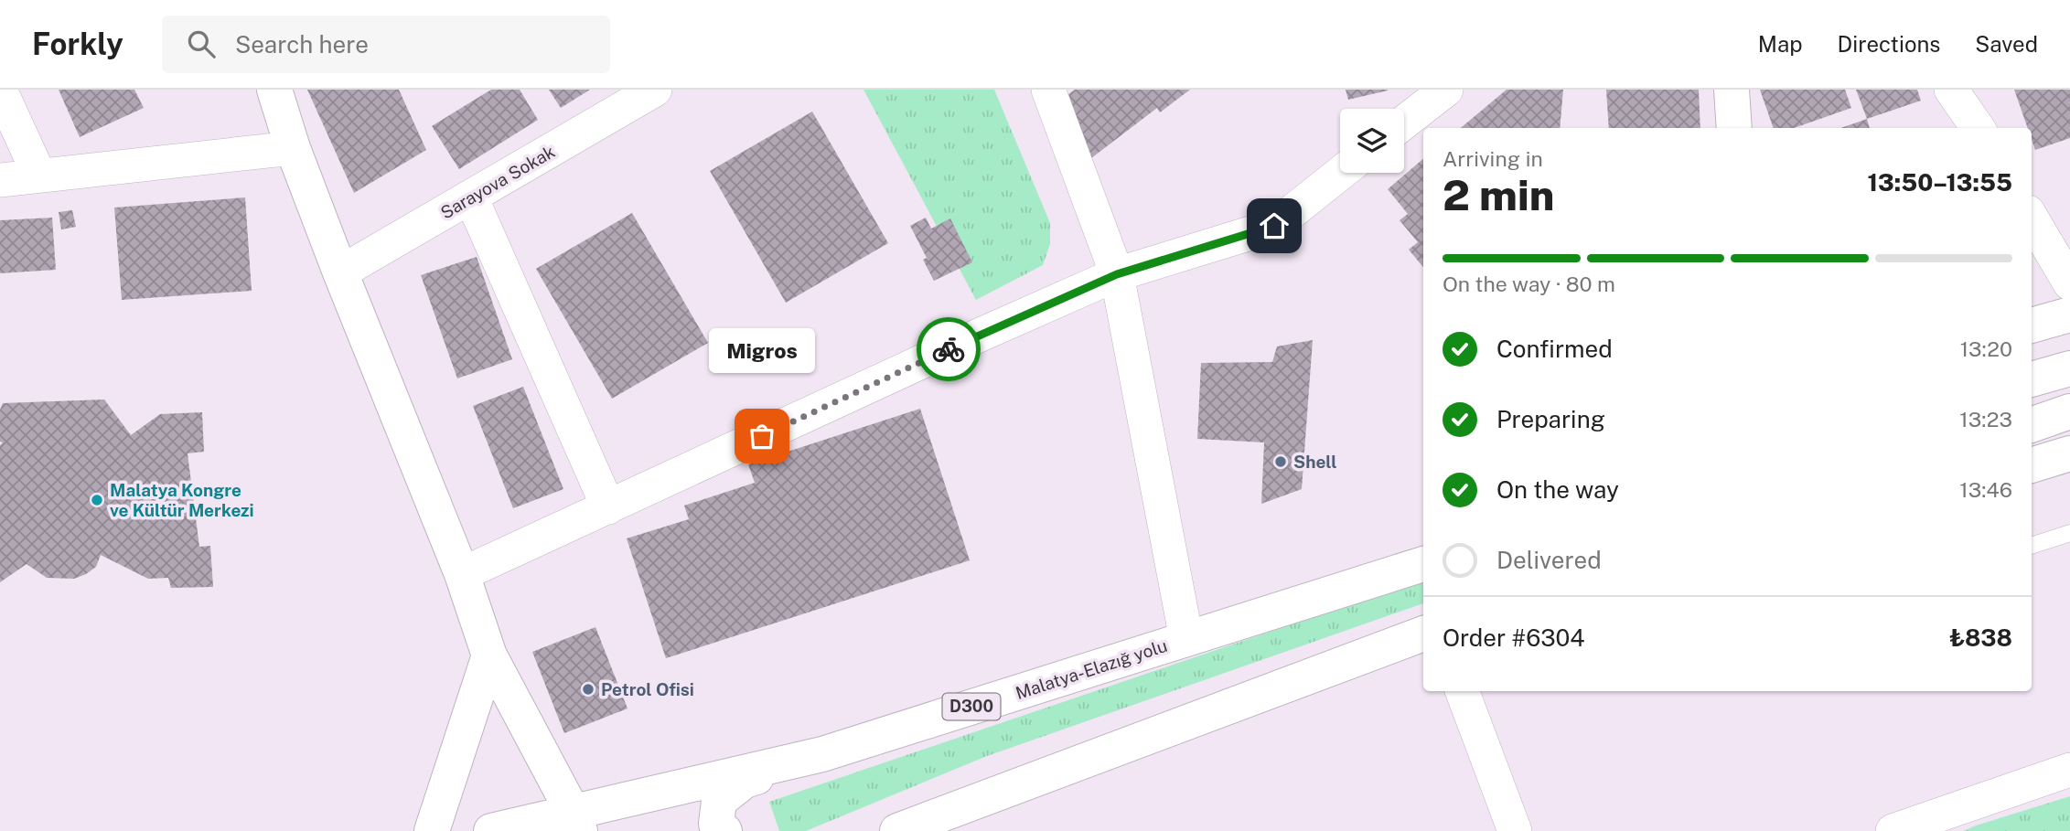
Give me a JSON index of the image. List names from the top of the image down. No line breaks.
{"streets":{"main road":["Malatya-Elazığ yolu","D300"],"street":["Sarayova Sokak"]},"places":["Migros","Shell","Malatya Kongre ve Kültür Merkezi","Petrol Ofisi"],"page":{"header":"Forkly","search":"Search here","nav":["Map","Directions","Saved"],"heading":["2 min","Arriving in","13:50–13:55"],"panel":["Order #6304","₺838"],"bar":"On the way · 80 m","list":[["Confirmed","13:20"],["Preparing","13:23"],["On the way","13:46"],"Delivered"],"bubble":"Migros"}}
